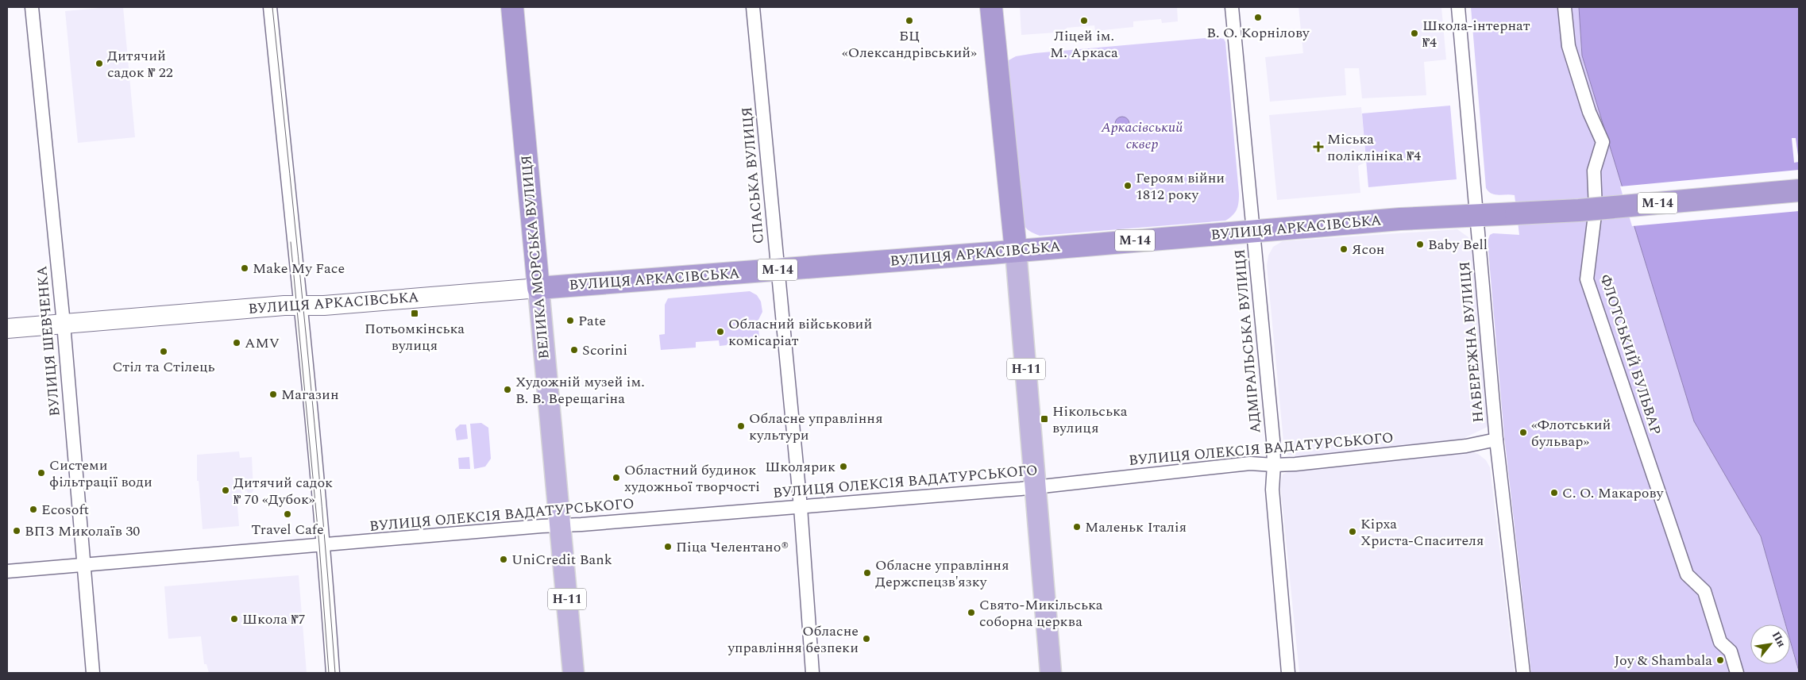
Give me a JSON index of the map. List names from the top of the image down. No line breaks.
{"streets":{"highway":["М-14","ВУЛИЦЯ АРКАСІВСЬКА","ВЕЛИКА МОРСЬКА ВУЛИЦЯ"],"main road":["Н-11"],"street":["СПАСЬКА ВУЛИЦЯ","ВУЛИЦЯ ШЕВЧЕНКА","АДМІРАЛЬСЬКА ВУЛИЦЯ","НАБЕРЕЖНА ВУЛИЦЯ","ФЛОТСЬКИЙ БУЛЬВАР","ВУЛИЦЯ ОЛЕКСІЯ ВАДАТУРСЬКОГО"]},"crossings":[["СПАСЬКА ВУЛИЦЯ","ВУЛИЦЯ АРКАСІВСЬКА"],["СПАСЬКА ВУЛИЦЯ","ВУЛИЦЯ ОЛЕКСІЯ ВАДАТУРСЬКОГО"],["ВУЛИЦЯ АРКАСІВСЬКА","ВЕЛИКА МОРСЬКА ВУЛИЦЯ"],["ВУЛИЦЯ АРКАСІВСЬКА","ВУЛИЦЯ ШЕВЧЕНКА"],["ВУЛИЦЯ АРКАСІВСЬКА","АДМІРАЛЬСЬКА ВУЛИЦЯ"],["ВУЛИЦЯ АРКАСІВСЬКА","НАБЕРЕЖНА ВУЛИЦЯ"],["ВУЛИЦЯ АРКАСІВСЬКА","Н-11"],["ВЕЛИКА МОРСЬКА ВУЛИЦЯ","ВУЛИЦЯ ОЛЕКСІЯ ВАДАТУРСЬКОГО"],["ВУЛИЦЯ ШЕВЧЕНКА","ВУЛИЦЯ ОЛЕКСІЯ ВАДАТУРСЬКОГО"],["АДМІРАЛЬСЬКА ВУЛИЦЯ","ВУЛИЦЯ ОЛЕКСІЯ ВАДАТУРСЬКОГО"],["НАБЕРЕЖНА ВУЛИЦЯ","ВУЛИЦЯ ОЛЕКСІЯ ВАДАТУРСЬКОГО"],["Н-11","ВУЛИЦЯ ОЛЕКСІЯ ВАДАТУРСЬКОГО"]],"parks":["Аркасівський сквер"],"places":{"other":["В. О. Корнілову","БЦ «Олександрівський»","Ліцей ім. М. Аркаса","Школа-інтернат №4","Дитячий садок № 22","Героям війни 1812 року","Baby Bell","Ясон","Make My Face","Pate","Обласний військовий комісаріат","AMV","Scorini","Стіл та Стілець","Художній музей ім. В. В. Верещагіна","Магазин","Обласне управління культури","«Флотський бульвар»","Школярик","Системи фільтрації води","Областний будинок художньої творчості","Дитячий садок № 70 «Дубок»","С. О. Макарову","Ecosoft","Travel Cafe","Маленьк Італія","ВПЗ Миколаїв 30","Кірха Христа-Спасителя","Піца Челентано®","UniCredit Bank","Обласне управління Держспецзв'язку","Свято-Микільська соборна церква","Школа №7","Обласне управління безпеки","Joy & Shambala"],"health":["Міська поліклініка №4"],"transit":["Потьомкінська вулиця","Нікольська вулиця"]},"north":"top right"}
